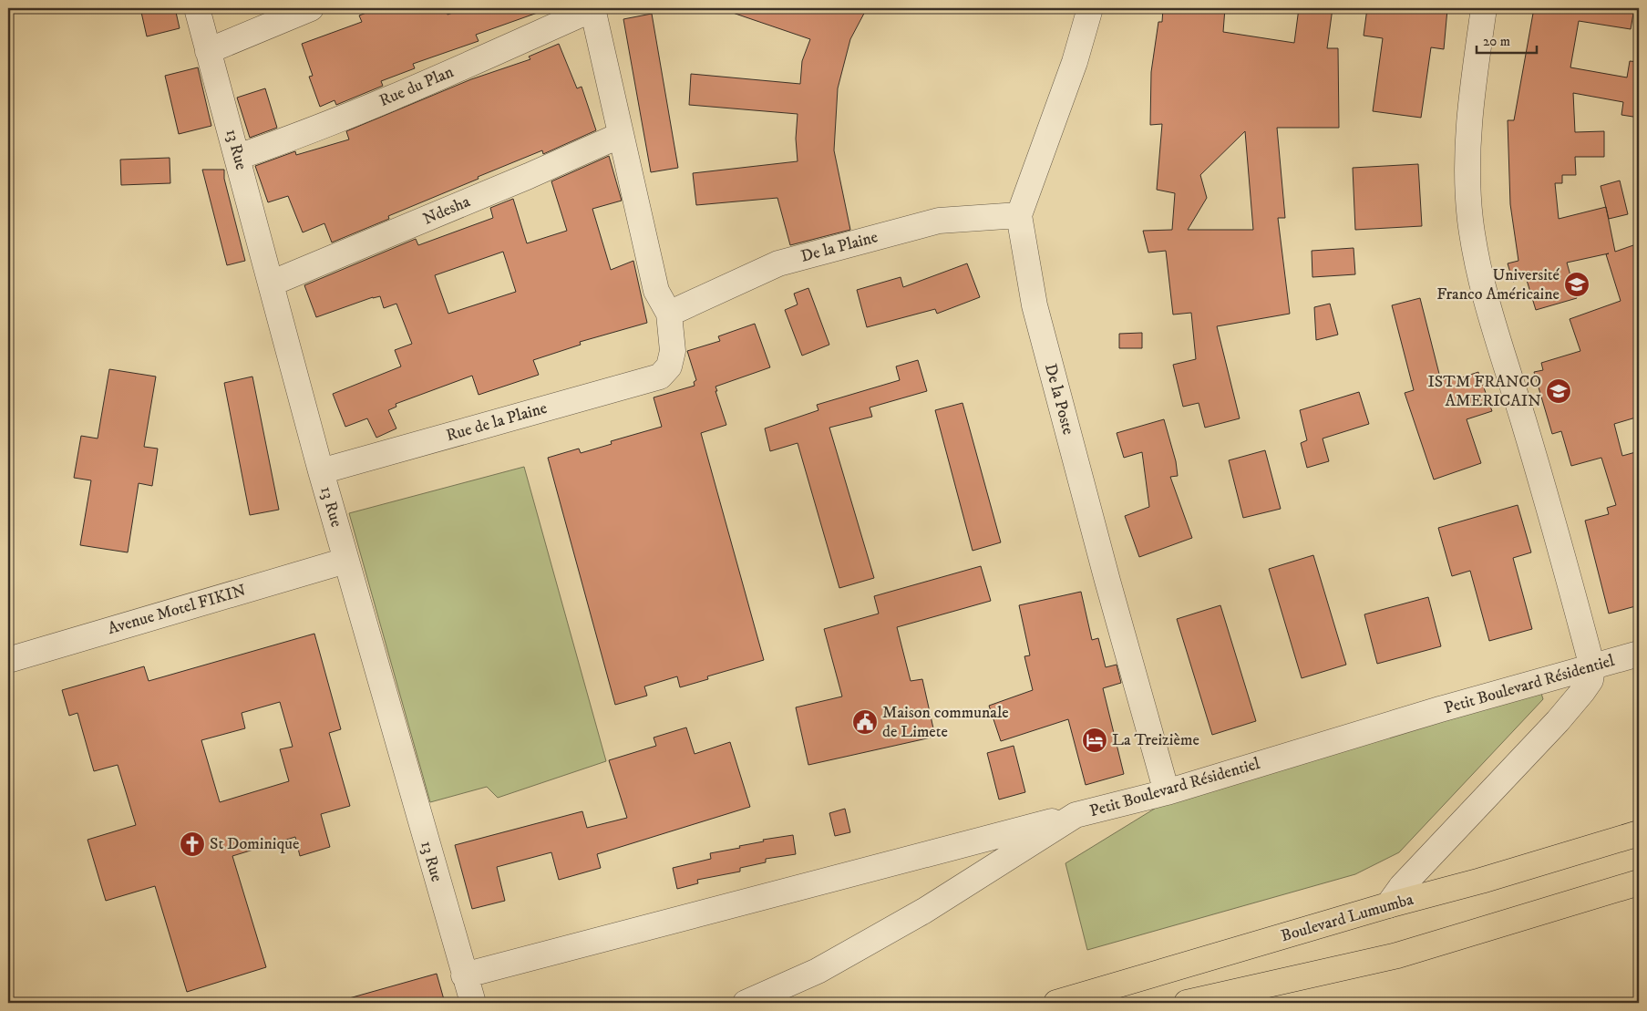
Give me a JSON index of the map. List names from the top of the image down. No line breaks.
{"streets":{"highway":["Boulevard Lumumba"],"street":["Rue du Plan","13 Rue","Ndesha","De la Plaine","De la Poste","Rue de la Plaine","Avenue Motel FIKIN","Petit Boulevard Résidentiel"]},"crossings":[["Rue du Plan","13 Rue"],["13 Rue","Ndesha"],["13 Rue","Rue de la Plaine"],["13 Rue","Avenue Motel FIKIN"],["De la Plaine","De la Poste"],["De la Plaine","Rue de la Plaine"],["De la Poste","Petit Boulevard Résidentiel"]],"places":{"school or university":["Université Franco Américaine","ISTM FRANCO AMERICAIN"],"public building":["Maison communale de Limete"],"hotel":["La Treizième"],"church":["St Dominique"]},"scale_bar":"20 m"}
